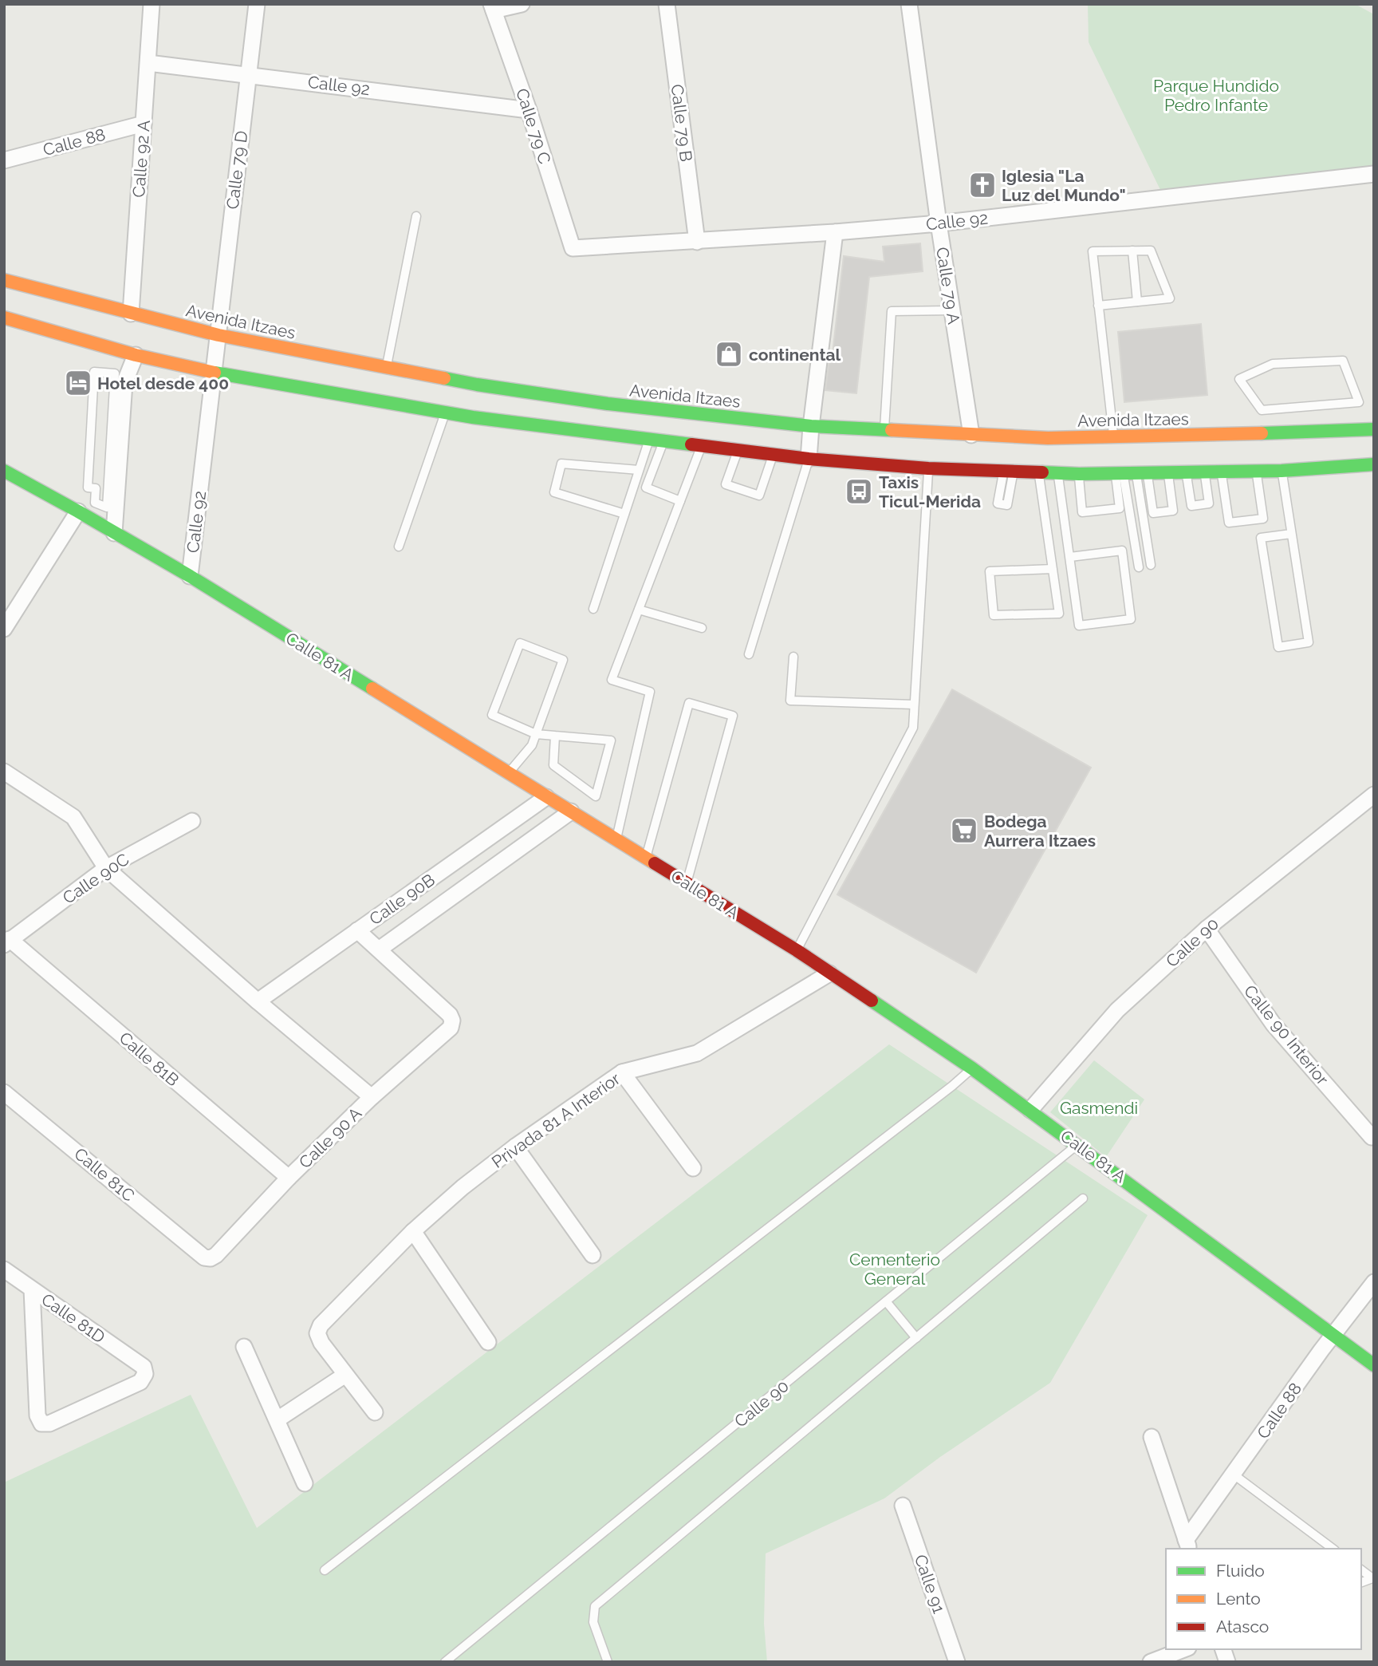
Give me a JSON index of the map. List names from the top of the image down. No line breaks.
{"streets":{"main road":["Avenida Itzaes","Calle 81 A"],"street":["Calle 92","Calle 79 B","Calle 79 C","Calle 88","Calle 92 A","Calle 79 D","Calle 79 A","Calle 90C","Calle 90B","Calle 90","Calle 90 Interior","Calle 81B","Privada 81 A Interior","Calle 90 A","Calle 81C","Calle 81D","Calle 91"]},"crossings":[["Calle 92","Calle 79 B"],["Calle 92","Calle 79 C"],["Calle 92","Calle 92 A"],["Calle 92","Calle 79 D"],["Calle 92","Calle 79 A"],["Calle 92","Avenida Itzaes"],["Calle 92","Calle 81 A"],["Calle 88","Calle 92 A"],["Calle 88","Calle 81 A"],["Calle 92 A","Avenida Itzaes"],["Calle 79 D","Avenida Itzaes"],["Calle 79 A","Avenida Itzaes"],["Calle 81 A","Calle 90B"],["Calle 81 A","Calle 90"],["Calle 81 A","Privada 81 A Interior"],["Calle 90C","Calle 81B"],["Calle 90","Calle 90 Interior"],["Calle 81B","Calle 90 A"],["Calle 90 A","Calle 81C"]],"parks":["Parque Hundido Pedro Infante","Gasmendi","Cementerio General"],"places":{"church":["Iglesia \"La Luz del Mundo\""],"shop":["continental"],"hotel":["Hotel desde 400"],"bus stop":["Taxis Ticul-Merida"],"supermarket":["Bodega Aurrera Itzaes"]},"legend":["Fluido","Lento","Atasco"]}
